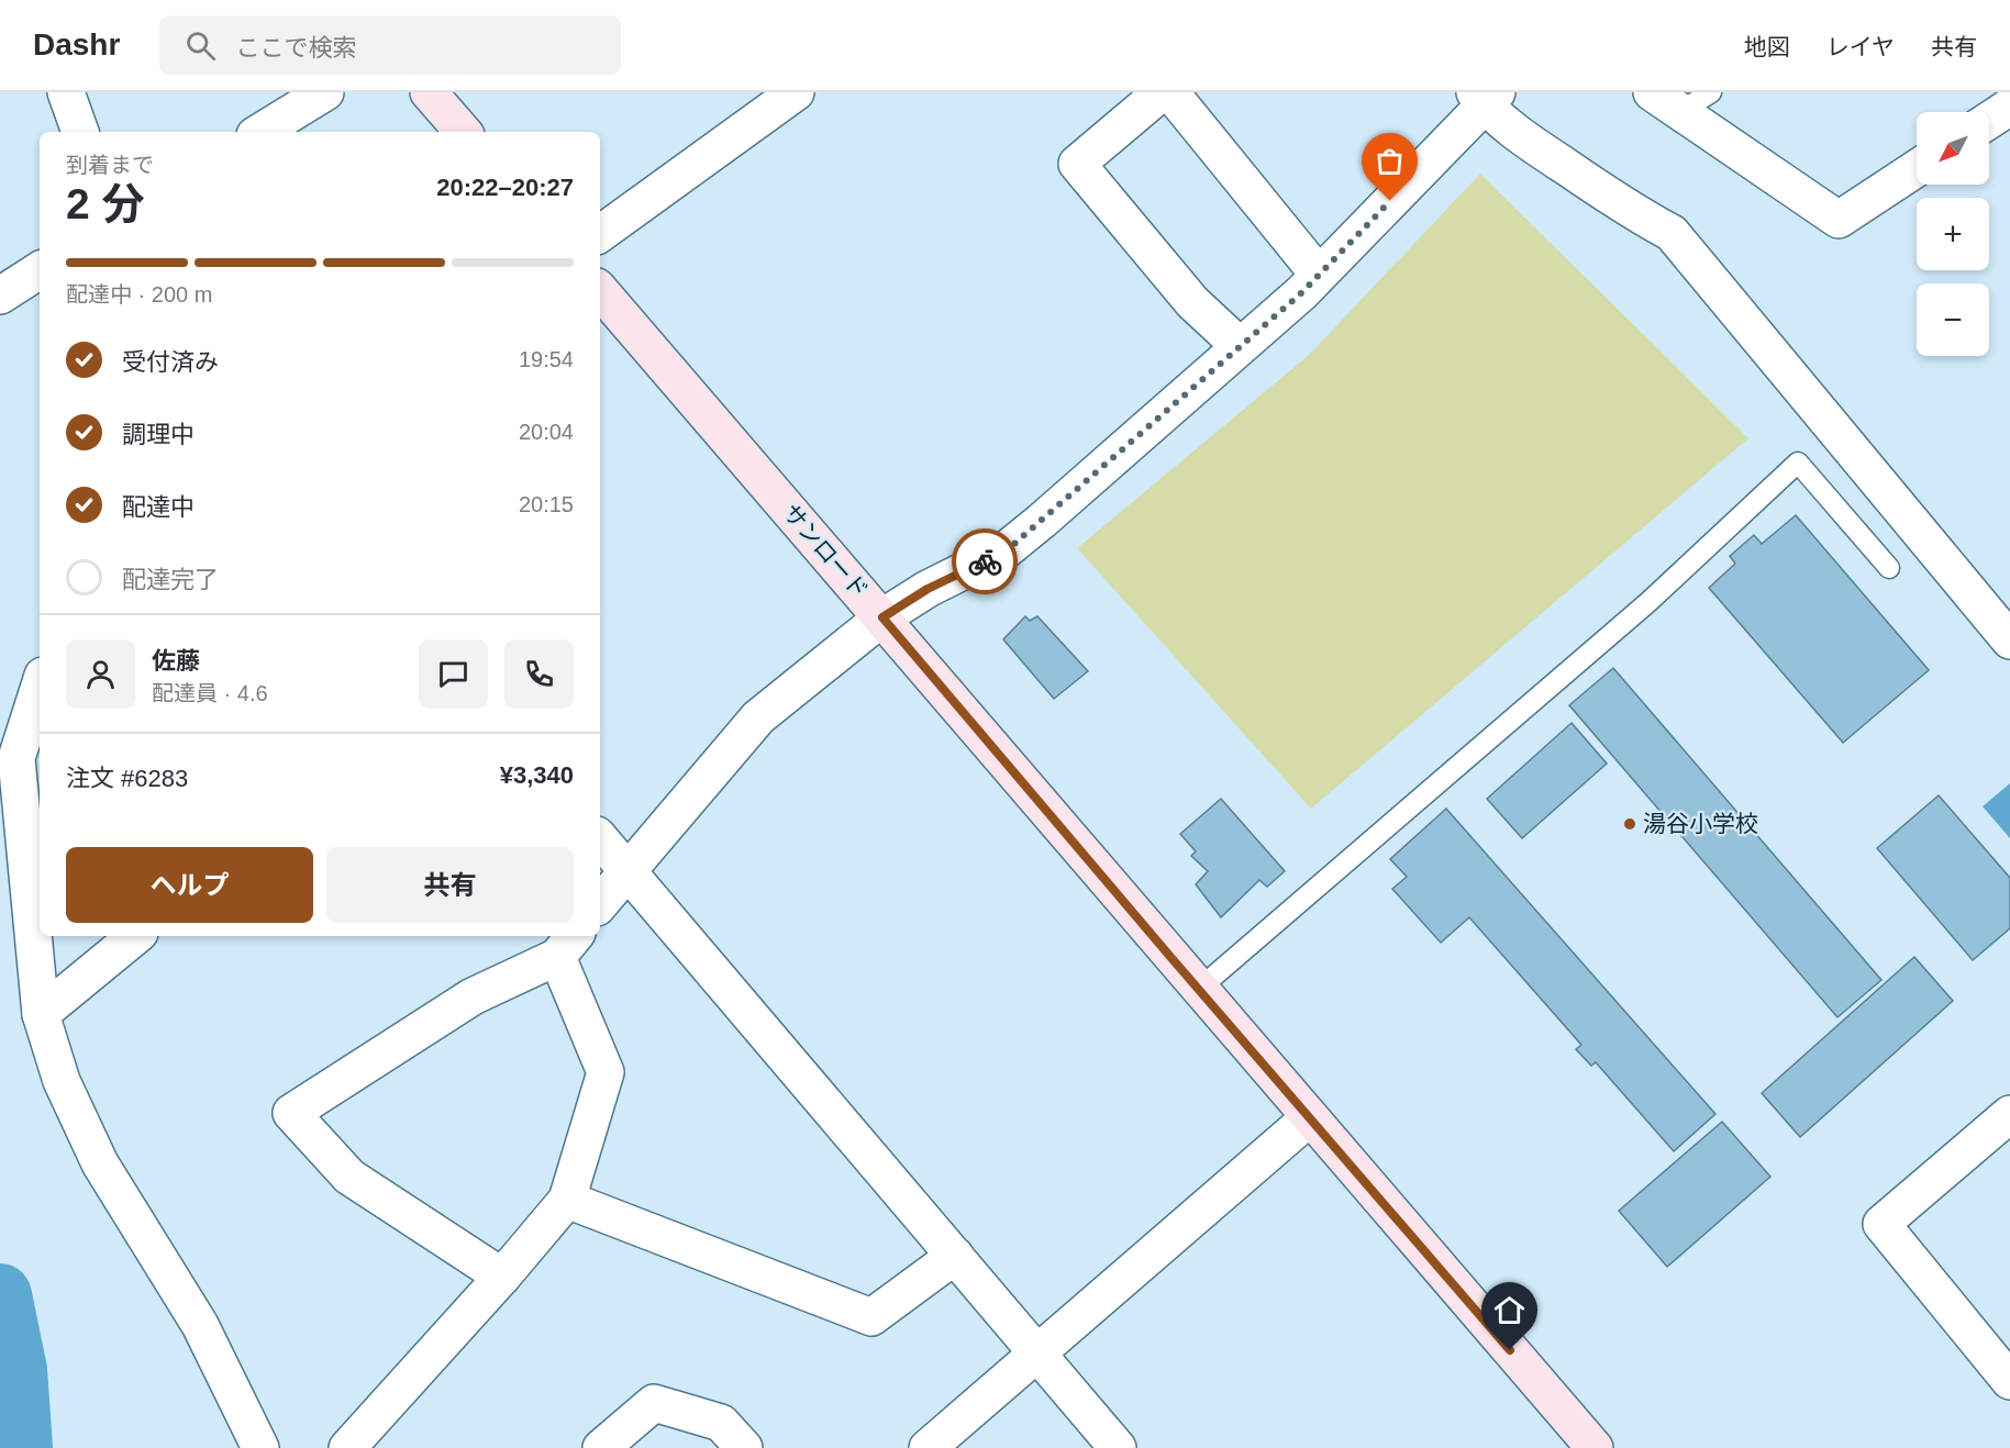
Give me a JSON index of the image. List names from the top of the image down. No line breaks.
{"streets":{"street":["サンロード"]},"places":["湯谷小学校"],"north":"bottom left","page":{"header":"Dashr","search":"ここで検索","nav":["地図","レイヤ","共有"],"map_buttons":["+","−"],"heading":["2 分","到着まで","20:22–20:27"],"panel":["佐藤","配達員 · 4.6","注文 #6283","¥3,340"],"bar":"配達中 · 200 m","list":[["受付済み","19:54"],["調理中","20:04"],["配達中","20:15"],"配達完了"],"buttons":["ヘルプ","共有"]}}
